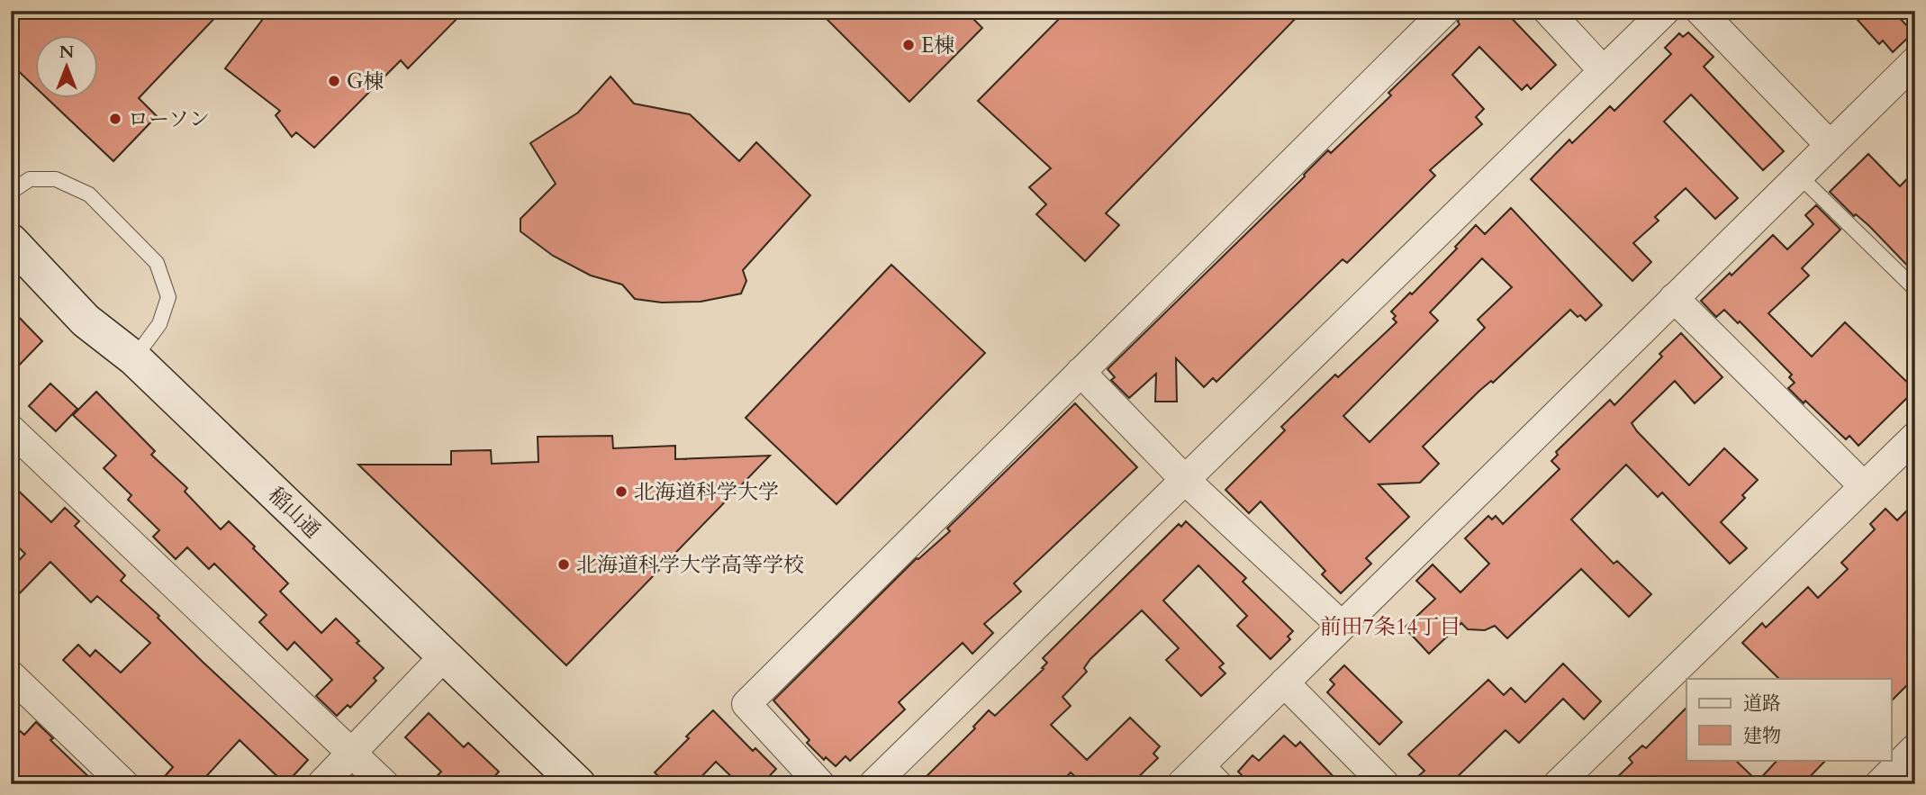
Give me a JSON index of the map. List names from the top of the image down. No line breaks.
{"streets":{"street":["稲山通"]},"districts":["前田7条14丁目"],"places":["E棟","G棟","ローソン","北海道科学大学","北海道科学大学高等学校"],"legend":["道路","建物"],"north":"top"}
